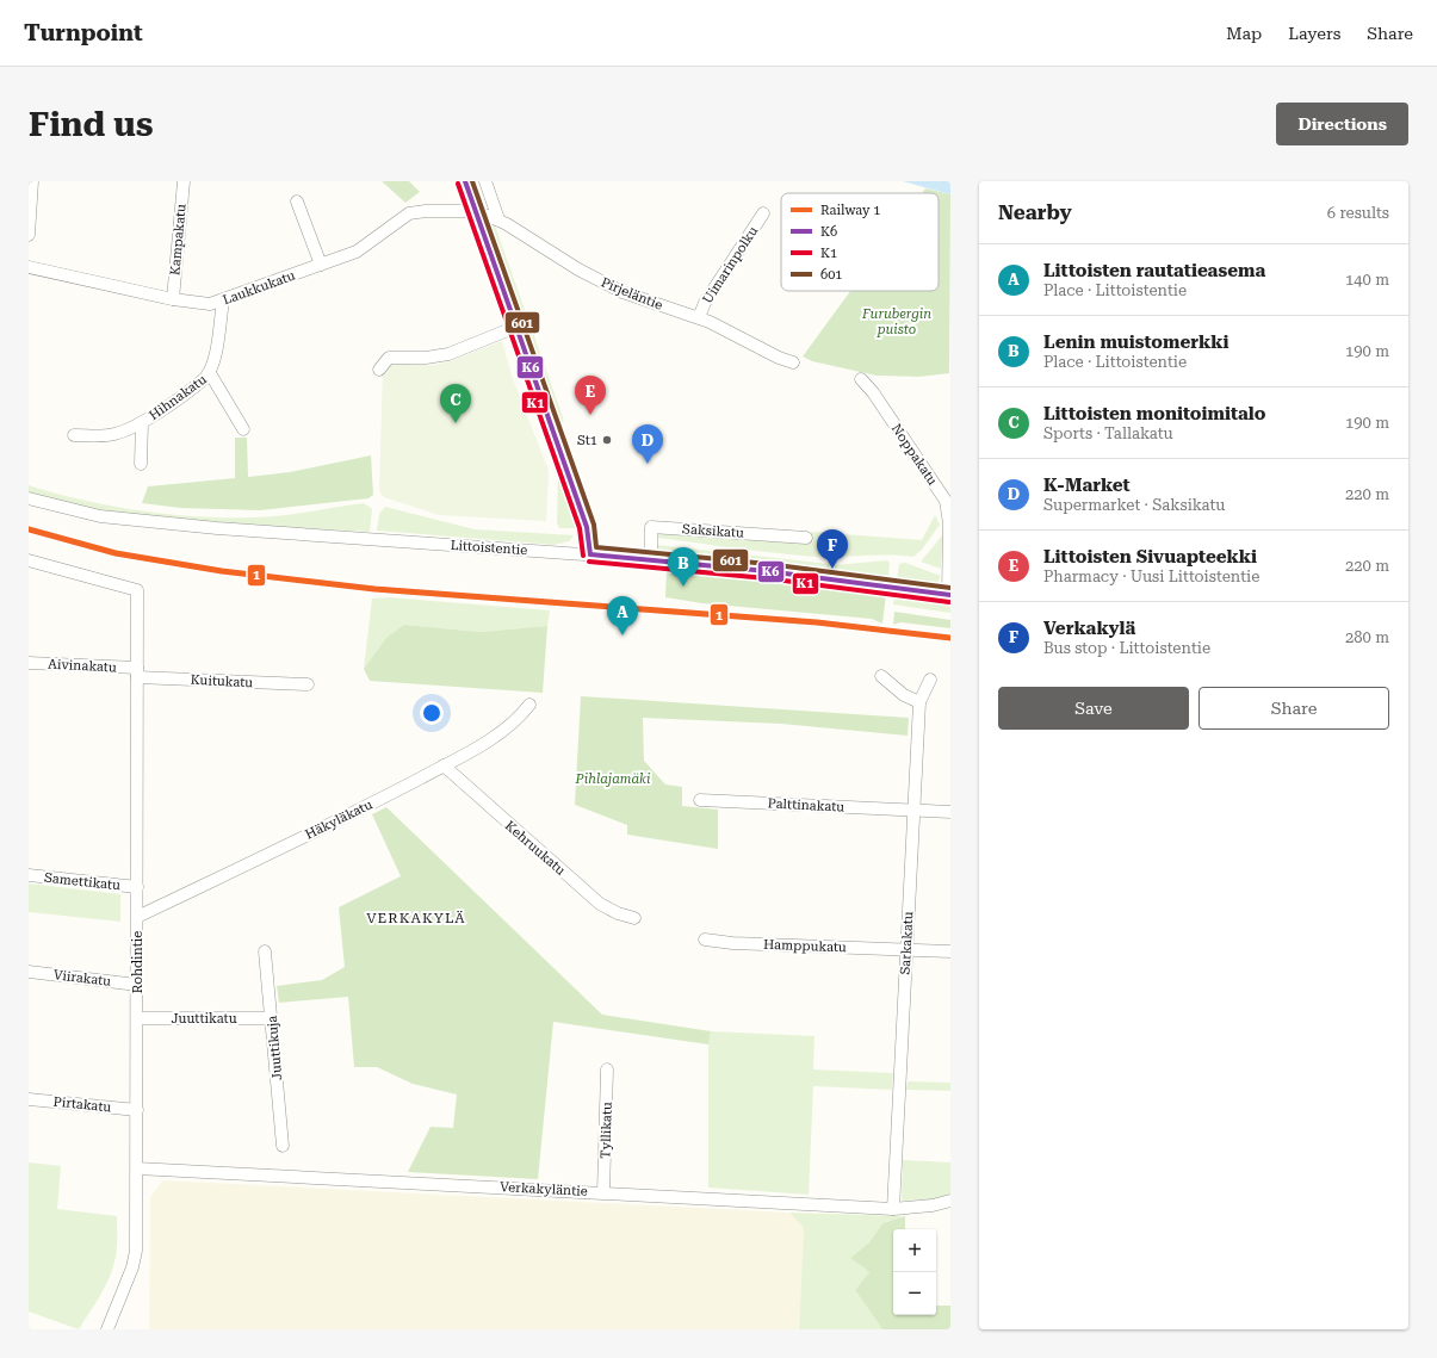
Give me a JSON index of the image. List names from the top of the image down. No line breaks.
{"streets":{"street":["Kampakatu","Uimarinpolku","Laukkukatu","Pirjeläntie","Hihnakatu","Noppakatu","Saksikatu","Littoistentie","Aivinakatu","Kuitukatu","Palttinakatu","Häkyläkatu","Kehruukatu","Samettikatu","Sarkakatu","Hamppukatu","Rohdintie","Viirakatu","Juuttikatu","Juuttikuja","Pirtakatu","Tyllikatu","Verkakyläntie"]},"crossings":[["Kampakatu","Laukkukatu"],["Uimarinpolku","Pirjeläntie"],["Laukkukatu","Pirjeläntie"],["Laukkukatu","Hihnakatu"],["Noppakatu","Littoistentie"],["Saksikatu","Littoistentie"],["Aivinakatu","Kuitukatu"],["Aivinakatu","Rohdintie"],["Kuitukatu","Rohdintie"],["Palttinakatu","Sarkakatu"],["Häkyläkatu","Kehruukatu"],["Häkyläkatu","Rohdintie"],["Samettikatu","Rohdintie"],["Sarkakatu","Hamppukatu"],["Sarkakatu","Verkakyläntie"],["Rohdintie","Viirakatu"],["Rohdintie","Juuttikatu"],["Rohdintie","Pirtakatu"],["Rohdintie","Verkakyläntie"],["Juuttikatu","Juuttikuja"],["Tyllikatu","Verkakyläntie"]],"districts":["VERKAKYLÄ"],"parks":["Furubergin puisto","Pihlajamäki"],"places":["St1"],"lines":["transit line K6","transit line 601","transit line K1","rail line 1"],"legend":["Railway 1","K6","K1","601"],"page":{"header":"Turnpoint","nav":["Map","Layers","Share"],"buttons":["Directions",["Save","Share"]],"title":"Find us","heading":["Nearby","6 results"],"list":[{"mark":"A","name":"Littoisten rautatieasema","note":"Place · Littoistentie","value":"140 m"},{"mark":"B","name":"Lenin muistomerkki","note":"Place · Littoistentie","value":"190 m"},{"mark":"C","name":"Littoisten monitoimitalo","note":"Sports · Tallakatu","value":"190 m"},{"mark":"D","name":"K-Market","note":"Supermarket · Saksikatu","value":"220 m"},{"mark":"E","name":"Littoisten Sivuapteekki","note":"Pharmacy · Uusi Littoistentie","value":"220 m"},{"mark":"F","name":"Verkakylä","note":"Bus stop · Littoistentie","value":"280 m"}],"pins":["E","C","D","F","B","A"],"map_buttons":["+","−"]}}
